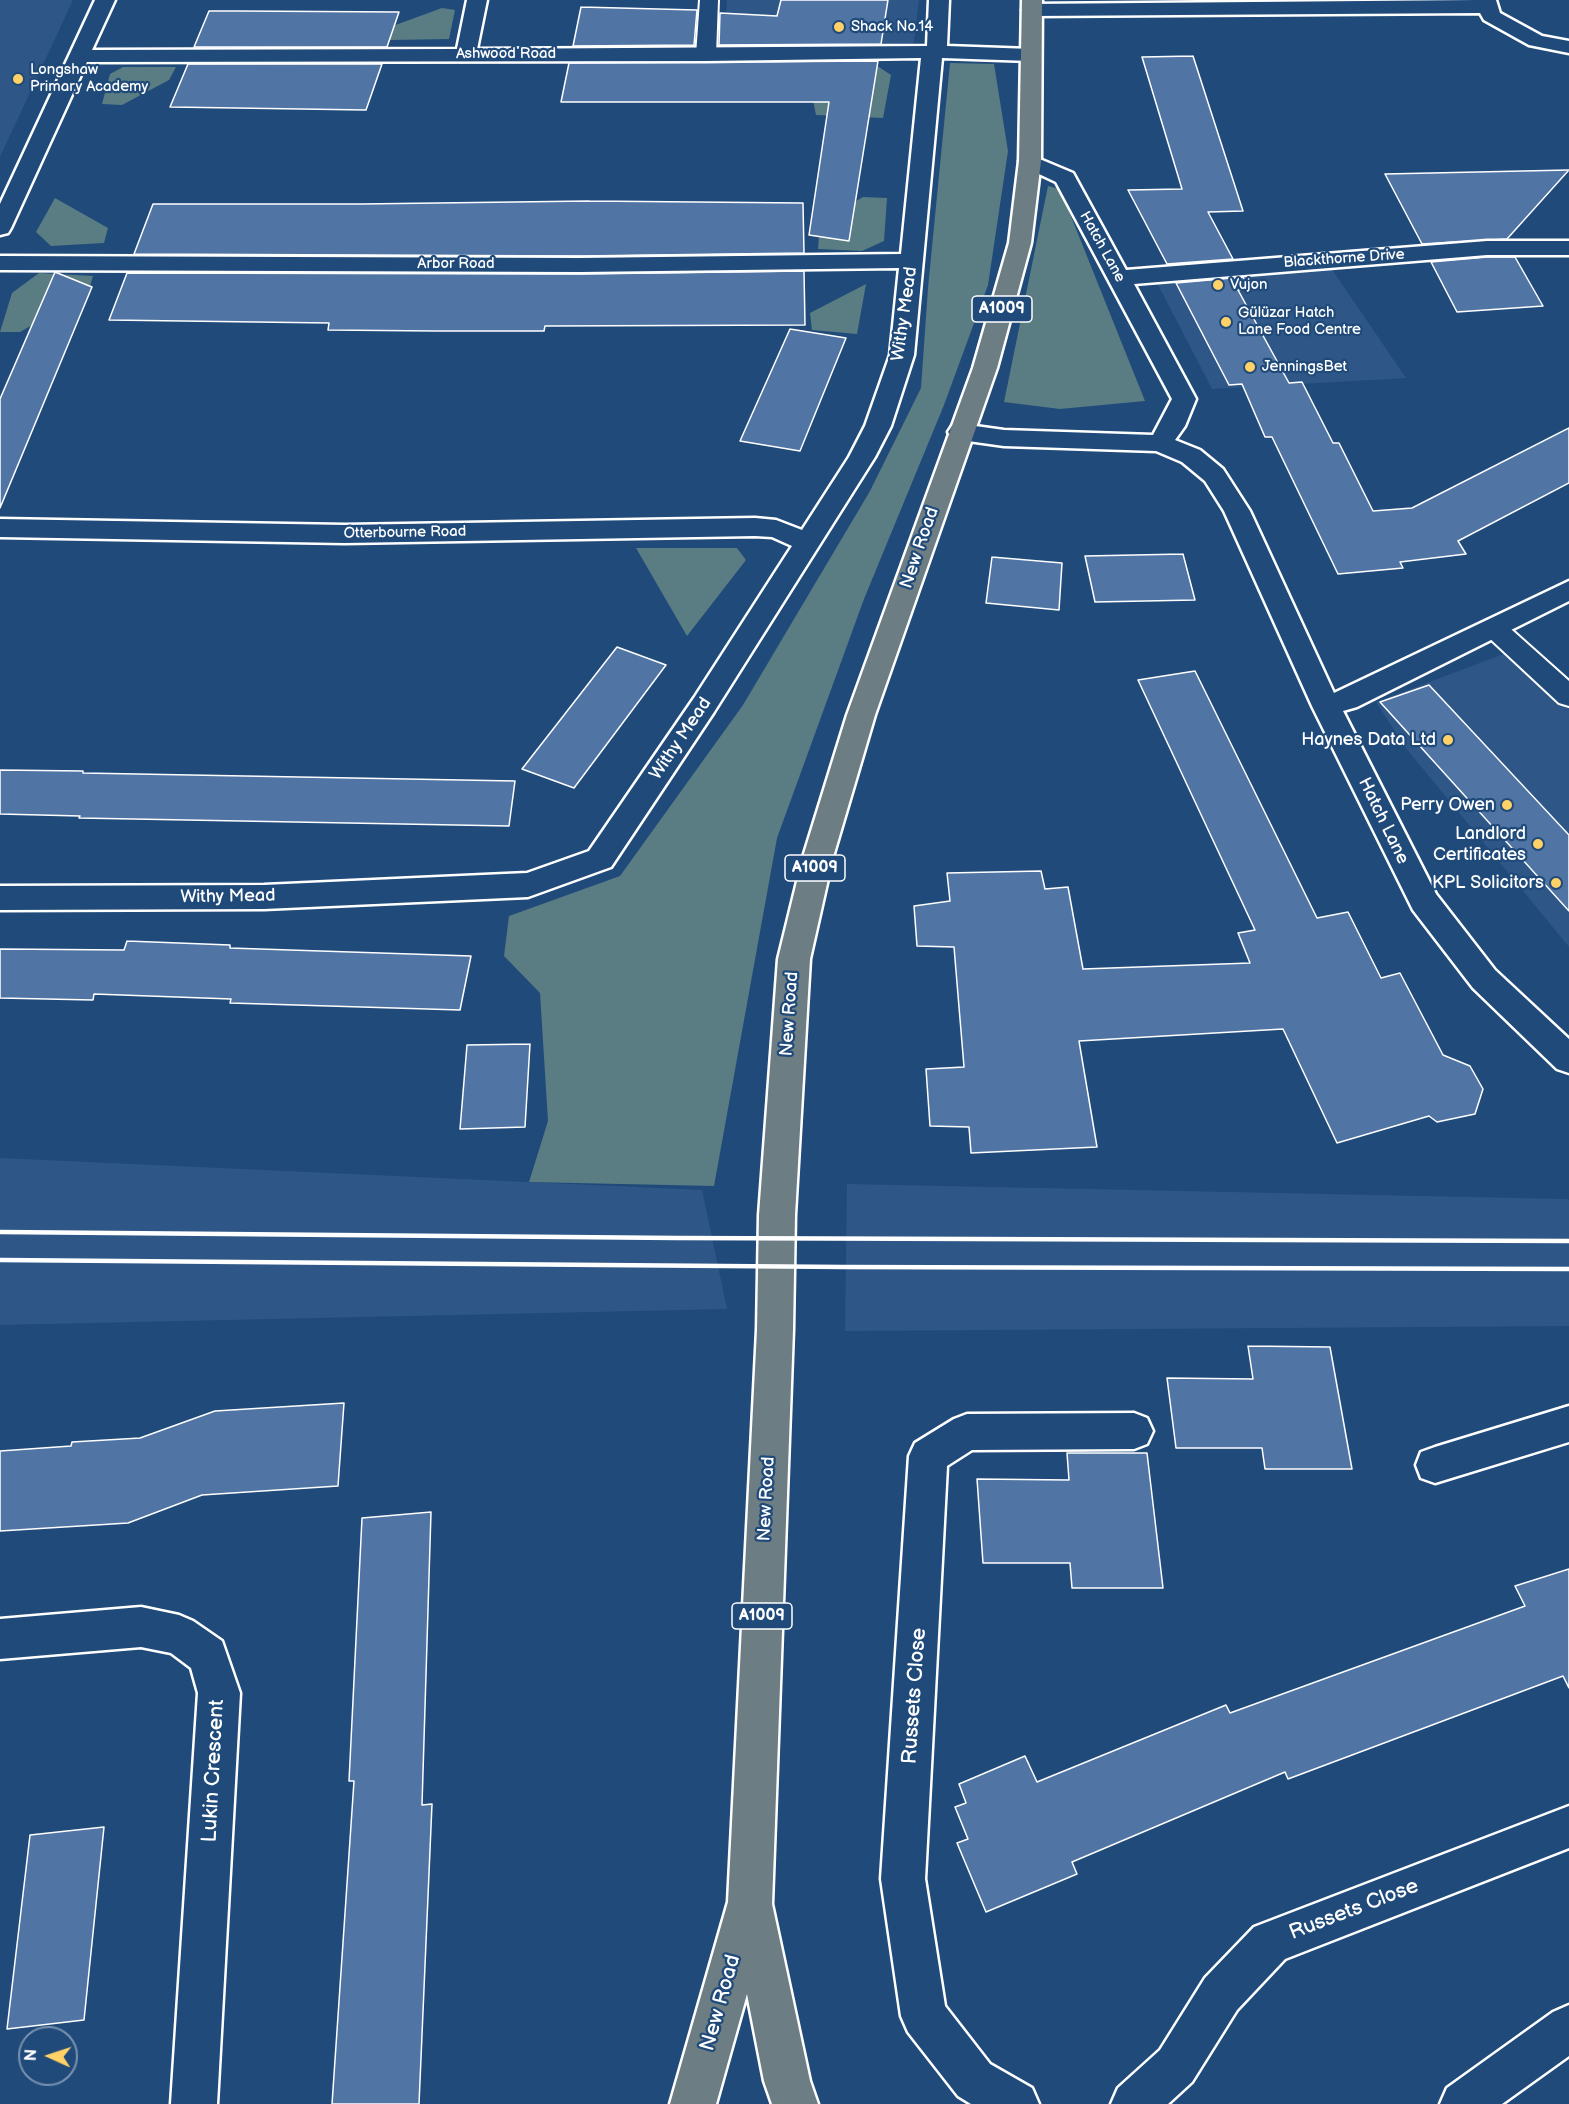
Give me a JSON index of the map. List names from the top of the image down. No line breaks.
{"streets":{"main road":["A1009","New Road"],"street":["Ashwood Road","Hatch Lane","Blackthorne Drive","Arbor Road","Withy Mead","Otterbourne Road","Russets Close","Lukin Crescent"]},"crossings":[["Ashwood Road","Withy Mead"],["Hatch Lane","Blackthorne Drive"],["Hatch Lane","A1009"],["Hatch Lane","New Road"],["Arbor Road","Withy Mead"],["A1009","New Road"],["Withy Mead","Otterbourne Road"]],"places":["Shack No.14","Longshaw Primary Academy","Vujon","Gülüzar Hatch Lane Food Centre","JenningsBet","Haynes Data Ltd","Perry Owen","Landlord Certificates","KPL Solicitors"],"north":"left"}
